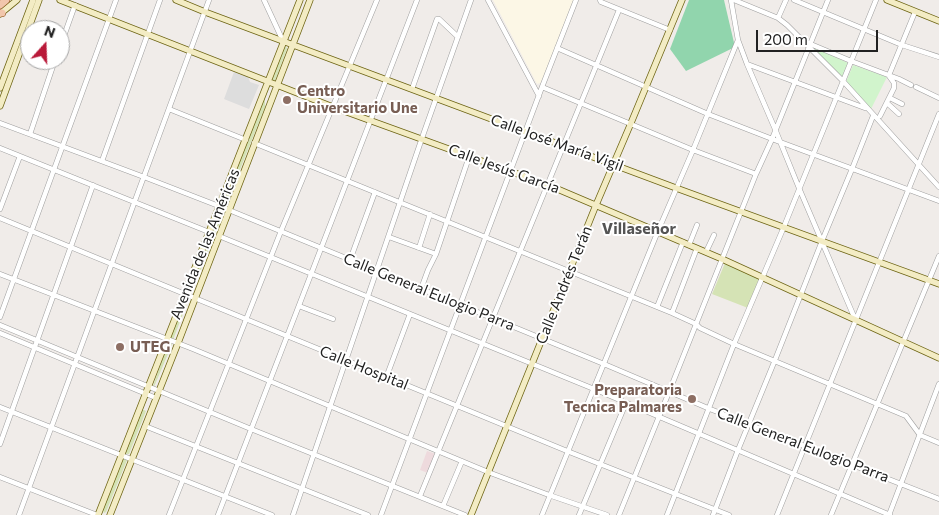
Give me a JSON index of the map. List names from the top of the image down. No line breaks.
{"streets":{"street":["Calle José María Vigil","Calle Jesús García","Avenida de las Américas","Calle Andrés Terán","Calle General Eulogio Parra","Calle Hospital"]},"crossings":[["Calle José María Vigil","Avenida de las Américas"],["Calle José María Vigil","Calle Andrés Terán"],["Calle Jesús García","Avenida de las Américas"],["Calle Jesús García","Calle Andrés Terán"],["Avenida de las Américas","Calle General Eulogio Parra"],["Avenida de las Américas","Calle Hospital"],["Calle Andrés Terán","Calle General Eulogio Parra"],["Calle Andrés Terán","Calle Hospital"]],"districts":["Villaseñor"],"places":["Centro Universitario Une","UTEG","Preparatoria Tecnica Palmares"],"scale_bar":"200 m","north":"top"}
